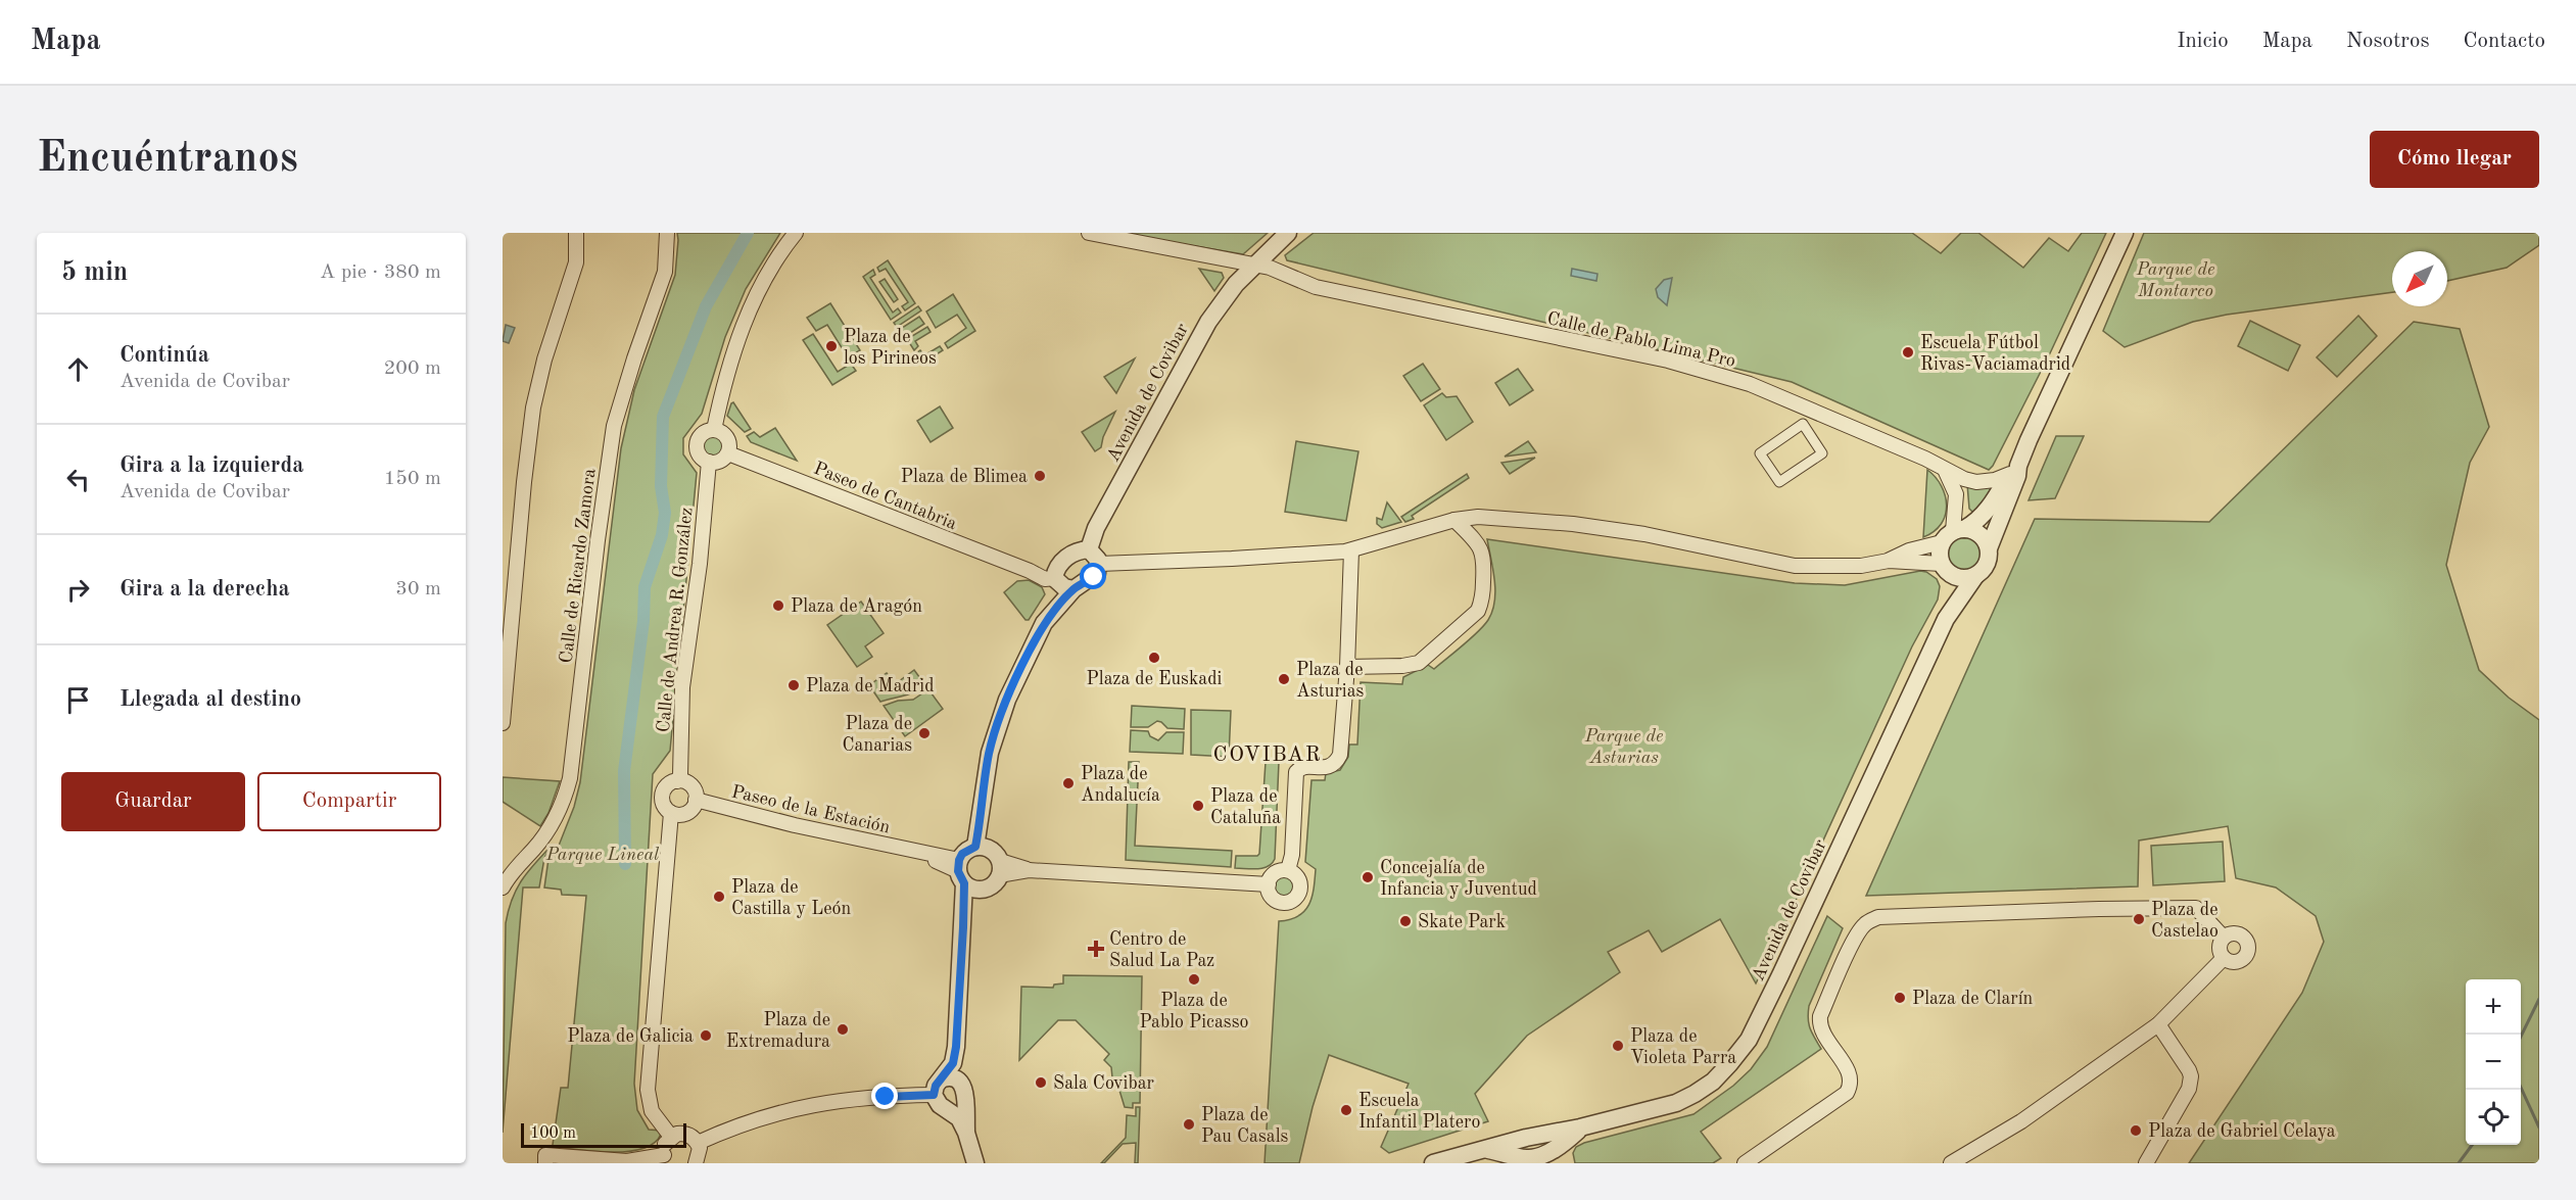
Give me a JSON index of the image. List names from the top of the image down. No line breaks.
{"streets":{"street":["Calle de Pablo Lima Pro","Avenida de Covibar","Paseo de Cantabria","Calle de Ricardo Zamora","Calle de Andrea R. González","Paseo de la Estación"]},"crossings":[["Calle de Pablo Lima Pro","Avenida de Covibar"],["Paseo de Cantabria","Calle de Andrea R. González"],["Calle de Andrea R. González","Paseo de la Estación"]],"districts":["COVIBAR"],"parks":["Parque de Montarco","Parque de Asturias","Parque Lineal"],"places":{"other":["Plaza de los Pirineos","Escuela Fútbol Rivas-Vaciamadrid","Plaza de Blimea","Plaza de Aragón","Plaza de Euskadi","Plaza de Asturias","Plaza de Madrid","Plaza de Canarias","Plaza de Andalucía","Plaza de Cataluña","Concejalía de Infancia y Juventud","Plaza de Castilla y León","Plaza de Castelao","Skate Park","Plaza de Pablo Picasso","Plaza de Clarín","Plaza de Extremadura","Plaza de Galicia","Plaza de Violeta Parra","Sala Covibar","Escuela Infantil Platero","Plaza de Pau Casals","Plaza de Gabriel Celaya"],"health":["Centro de Salud La Paz"]},"scale_bar":"100 m","north":"bottom left","page":{"header":"Mapa","nav":["Inicio","Mapa","Nosotros","Contacto"],"buttons":["Cómo llegar",["Guardar","Compartir"]],"title":"Encuéntranos","heading":["5 min","A pie · 380 m"],"list":[["Continúa","Avenida de Covibar","200 m"],["Gira a la izquierda","Avenida de Covibar","150 m"],["Gira a la derecha","30 m"],"Llegada al destino"],"map_buttons":["+","−"],"scale":"100 m"}}
